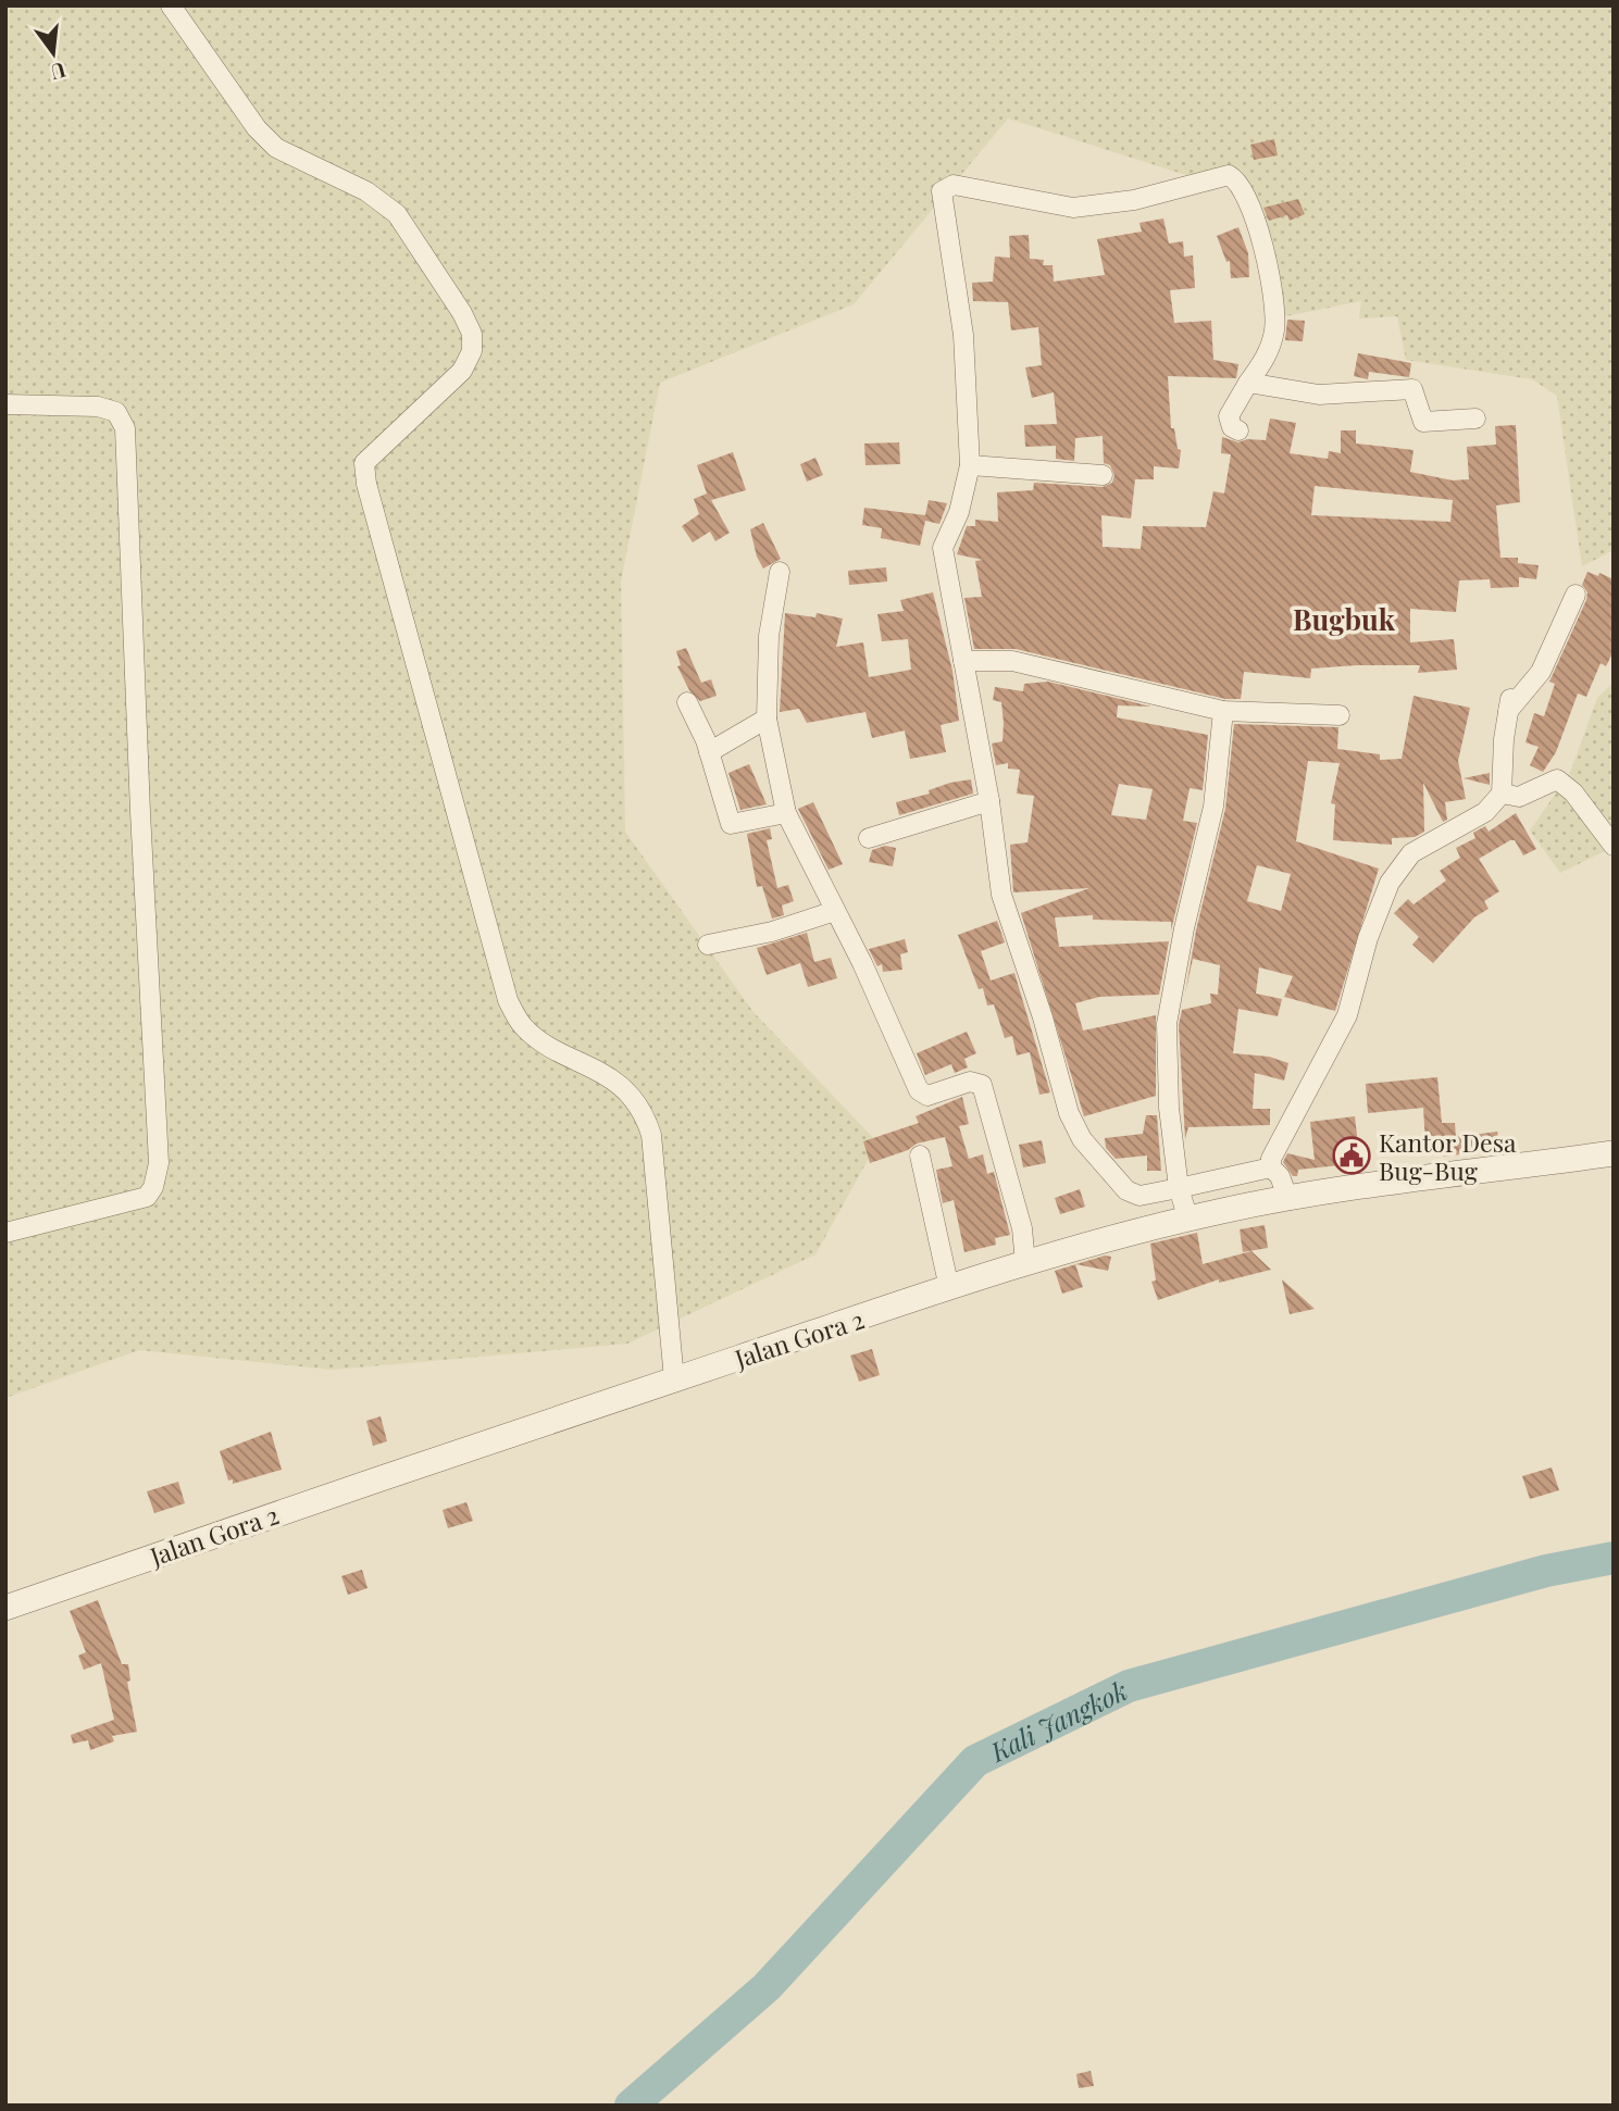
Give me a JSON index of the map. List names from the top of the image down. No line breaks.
{"streets":{"street":["Jalan Gora 2"]},"districts":["Bugbuk"],"water":["Kali Jangkok"],"places":{"public building":["Kantor Desa Bug-Bug"]},"north":"bottom"}
